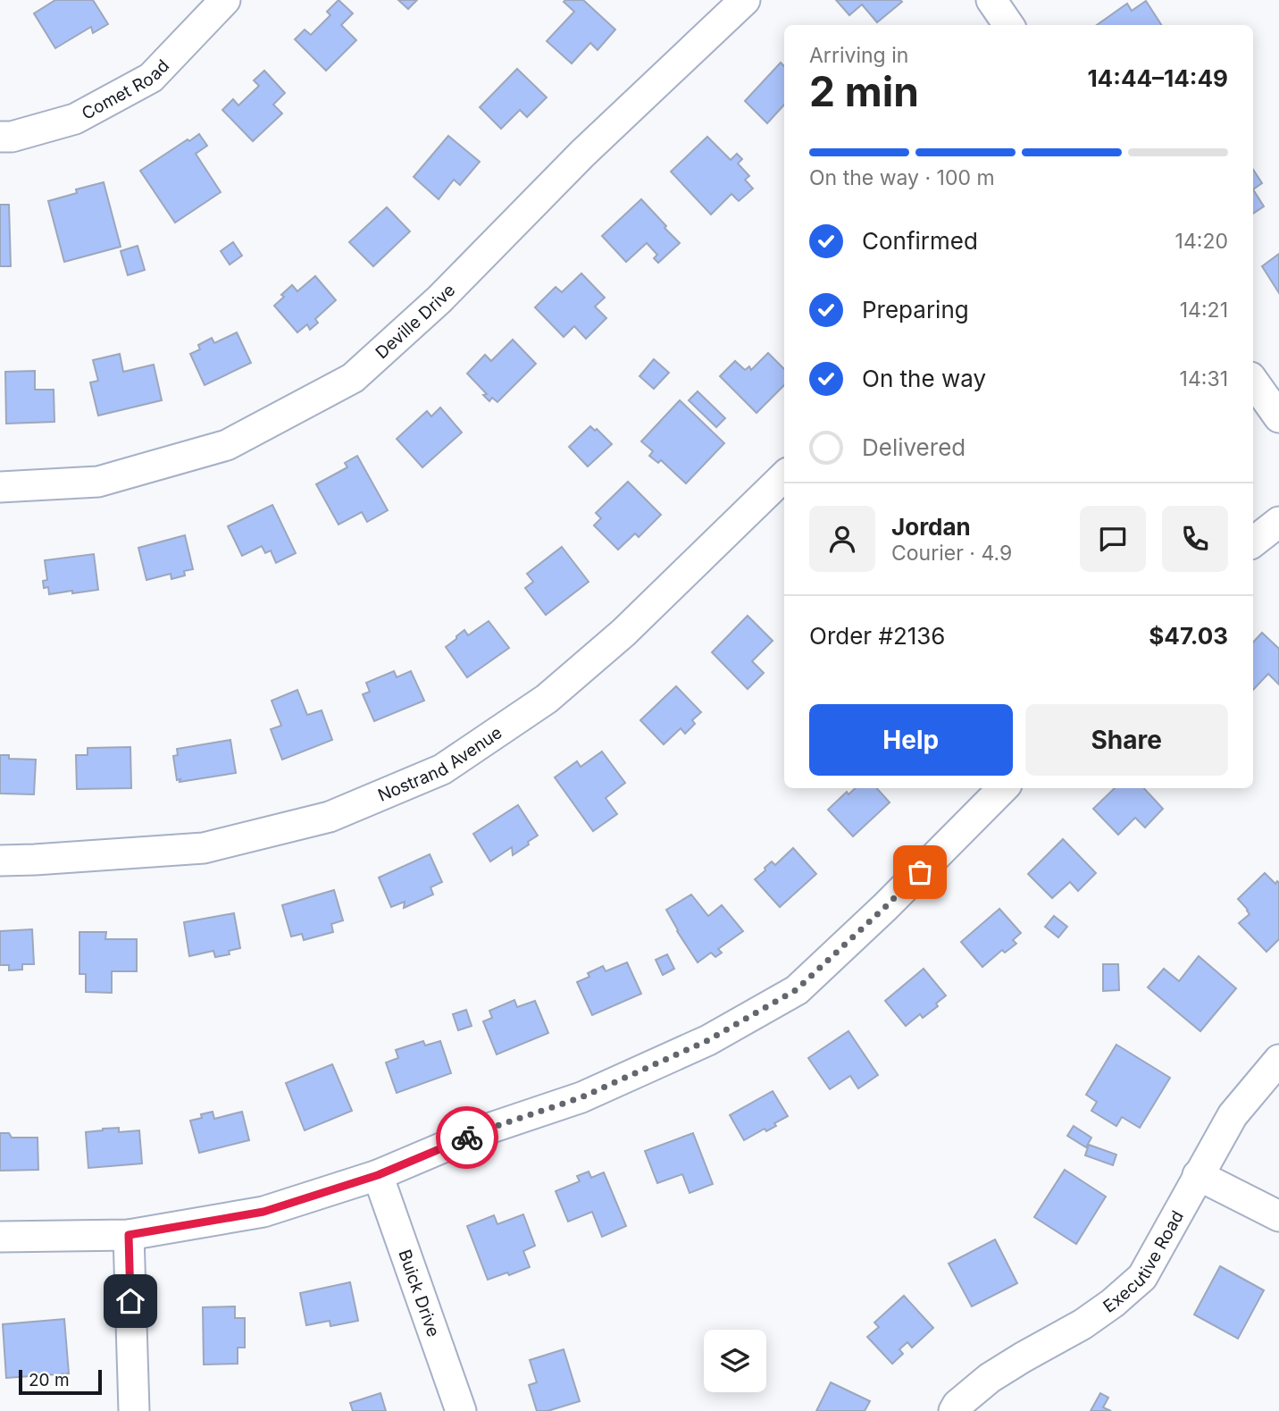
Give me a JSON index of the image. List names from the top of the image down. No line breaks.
{"streets":{"street":["Comet Road","Deville Drive","Nostrand Avenue","Executive Road","Buick Drive"]},"scale_bar":"20 m","page":{"heading":["2 min","Arriving in","14:44–14:49"],"panel":["Jordan","Courier · 4.9","Order #2136","$47.03"],"bar":"On the way · 100 m","list":[["Confirmed","14:20"],["Preparing","14:21"],["On the way","14:31"],"Delivered"],"buttons":["Help","Share"],"scale":"20 m"}}
